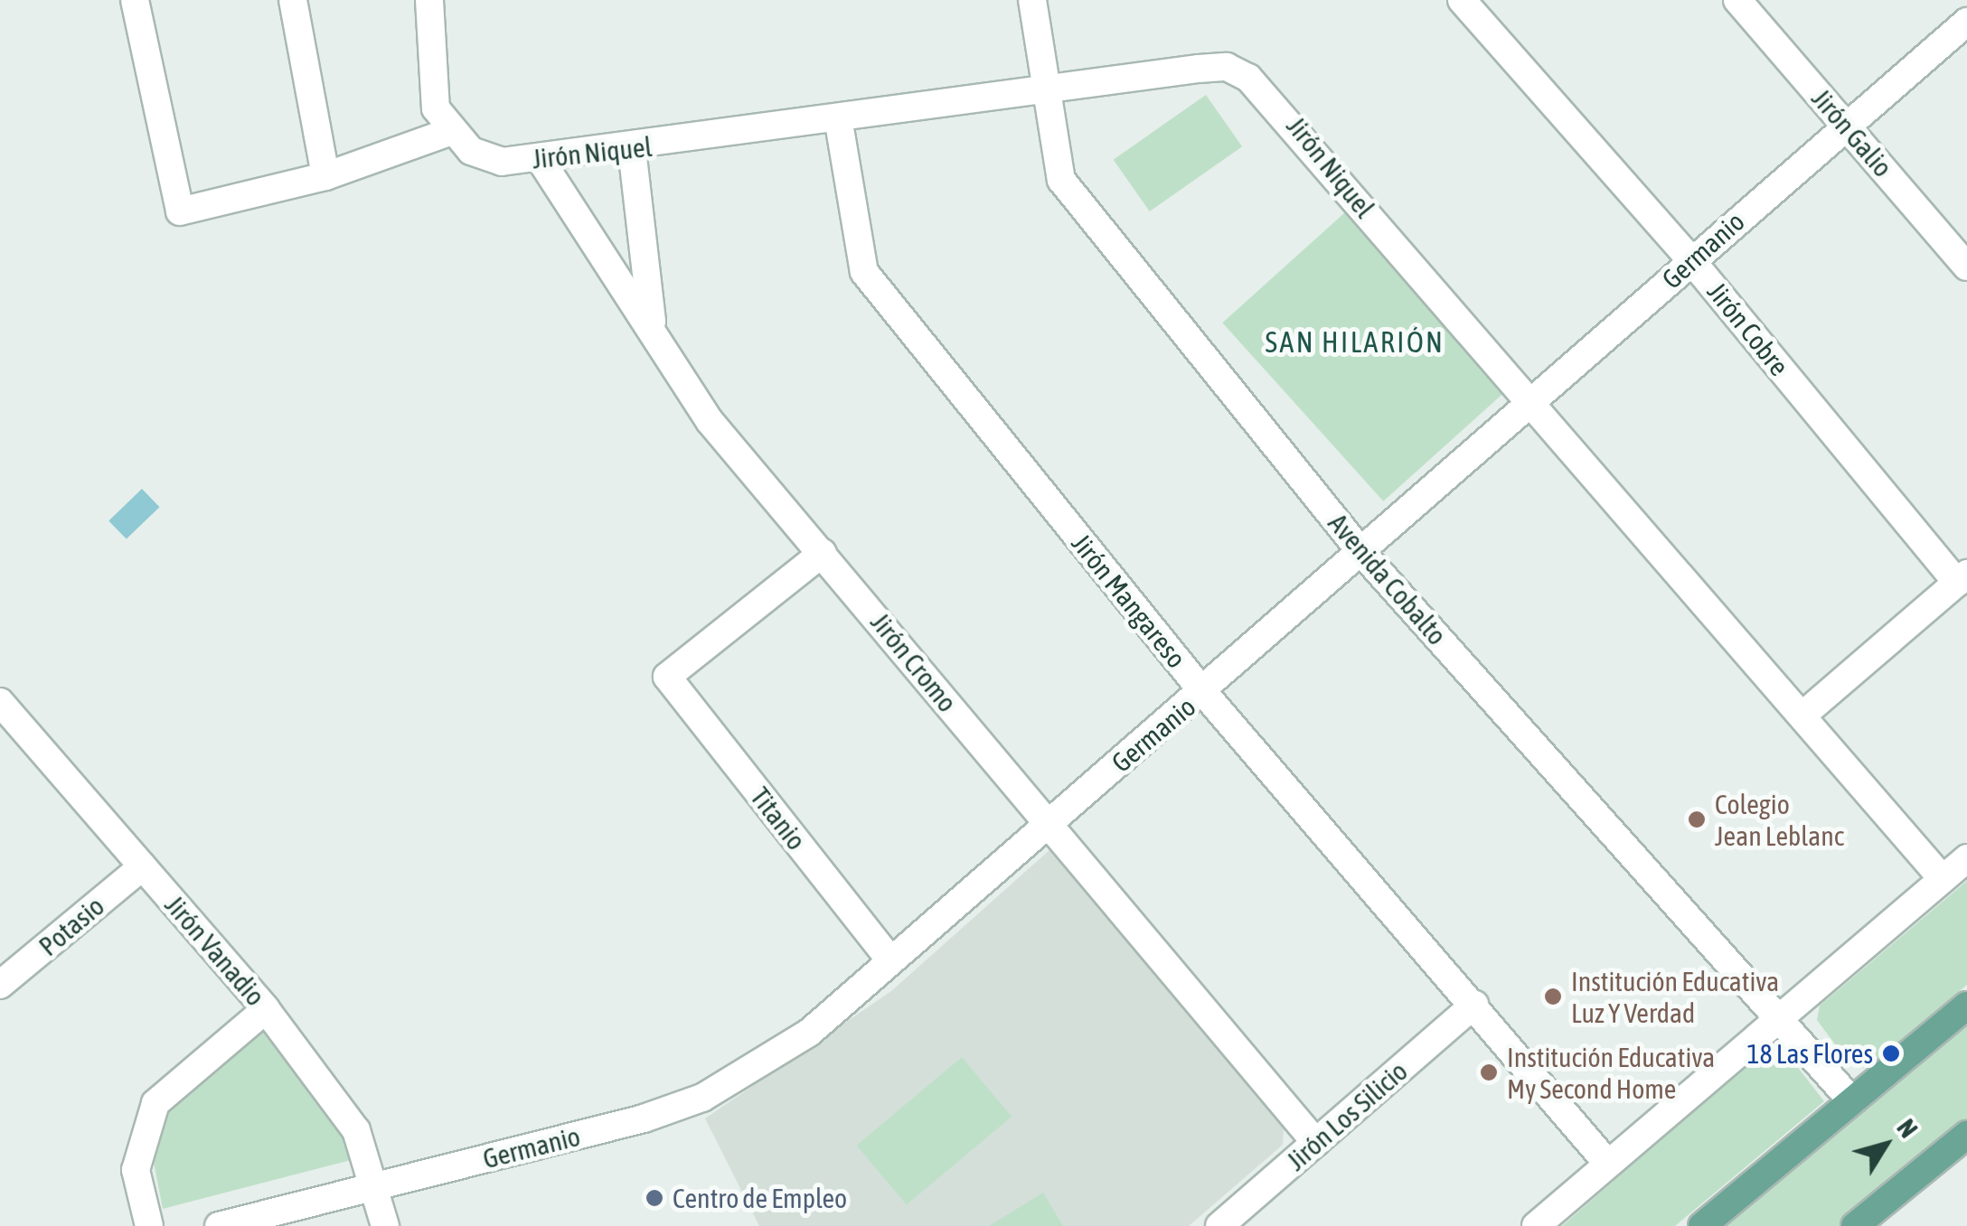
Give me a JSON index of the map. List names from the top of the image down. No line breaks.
{"streets":{"street":["Jirón Galio","Jirón Niquel","Germanio","Jirón Cobre","Avenida Cobalto","Jirón Mangareso","Jirón Cromo","Titanio","Potasio","Jirón Vanadio","Jirón Los Silicio"]},"crossings":[["Jirón Galio","Germanio"],["Jirón Niquel","Germanio"],["Jirón Niquel","Avenida Cobalto"],["Jirón Niquel","Jirón Mangareso"],["Jirón Niquel","Jirón Cromo"],["Germanio","Jirón Cobre"],["Germanio","Avenida Cobalto"],["Germanio","Jirón Mangareso"],["Germanio","Jirón Cromo"],["Germanio","Titanio"],["Germanio","Jirón Vanadio"],["Jirón Mangareso","Jirón Los Silicio"],["Jirón Cromo","Titanio"],["Jirón Cromo","Jirón Los Silicio"],["Potasio","Jirón Vanadio"]],"districts":["SAN HILARIÓN"],"places":["Colegio Jean Leblanc","Institución Educativa Luz Y Verdad","18 Las Flores","Institución Educativa My Second Home","Centro de Empleo"],"north":"top right"}
